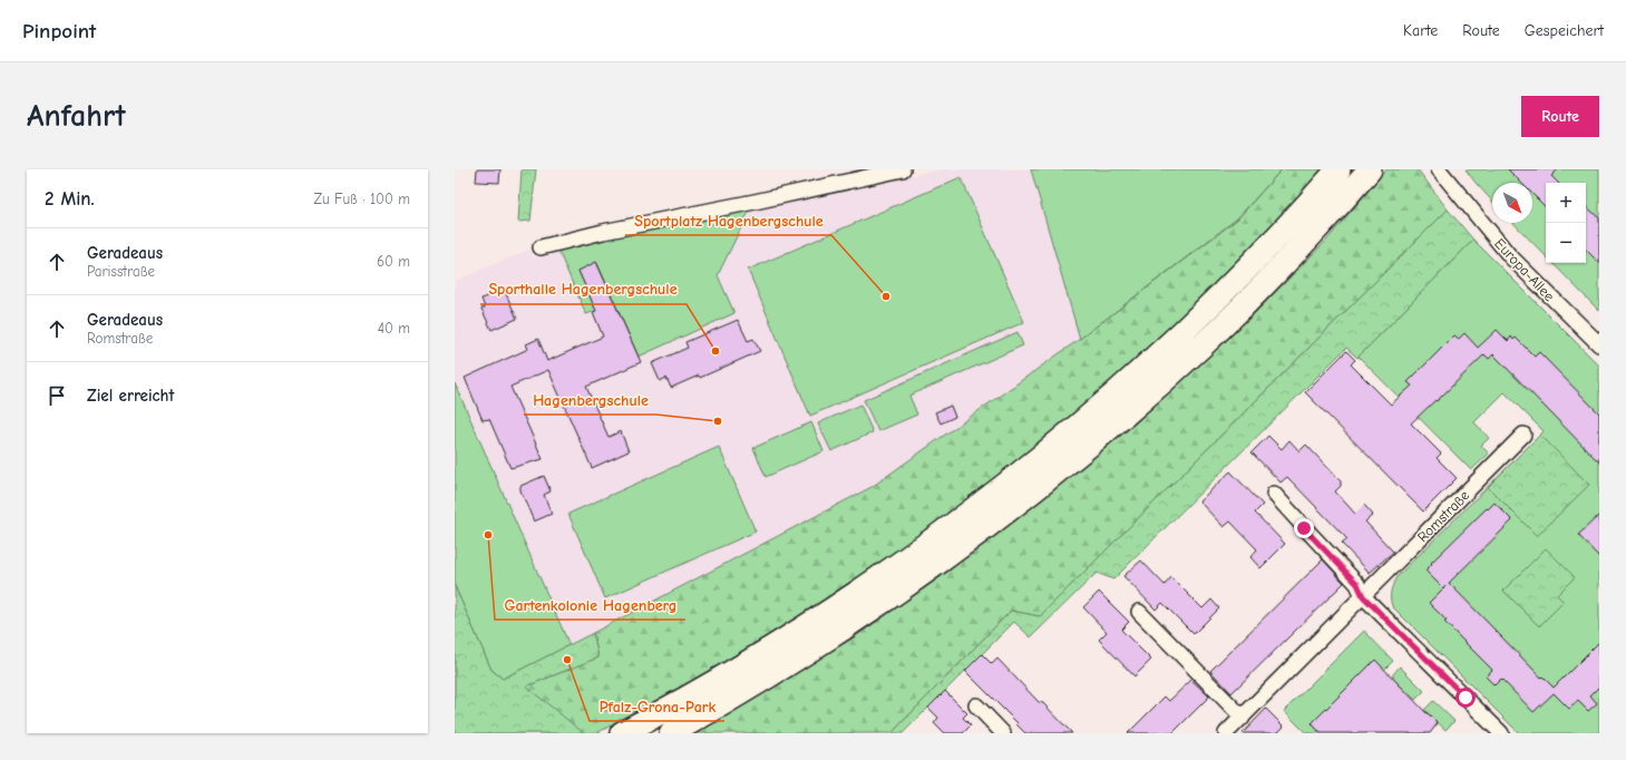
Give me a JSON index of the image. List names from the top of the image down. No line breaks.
{"streets":{"street":["Europa-Allee","Romstraße"]},"places":["Sportplatz Hagenbergschule","Sporthalle Hagenbergschule","Hagenbergschule","Gartenkolonie Hagenberg","Pfalz-Grona-Park"],"north":"bottom right","page":{"header":"Pinpoint","nav":["Karte","Route","Gespeichert"],"buttons":"Route","title":"Anfahrt","heading":["2 Min.","Zu Fuß · 100 m"],"map_buttons":["+","−"],"list":[["Geradeaus","Parisstraße","60 m"],["Geradeaus","Romstraße","40 m"],"Ziel erreicht"]}}
